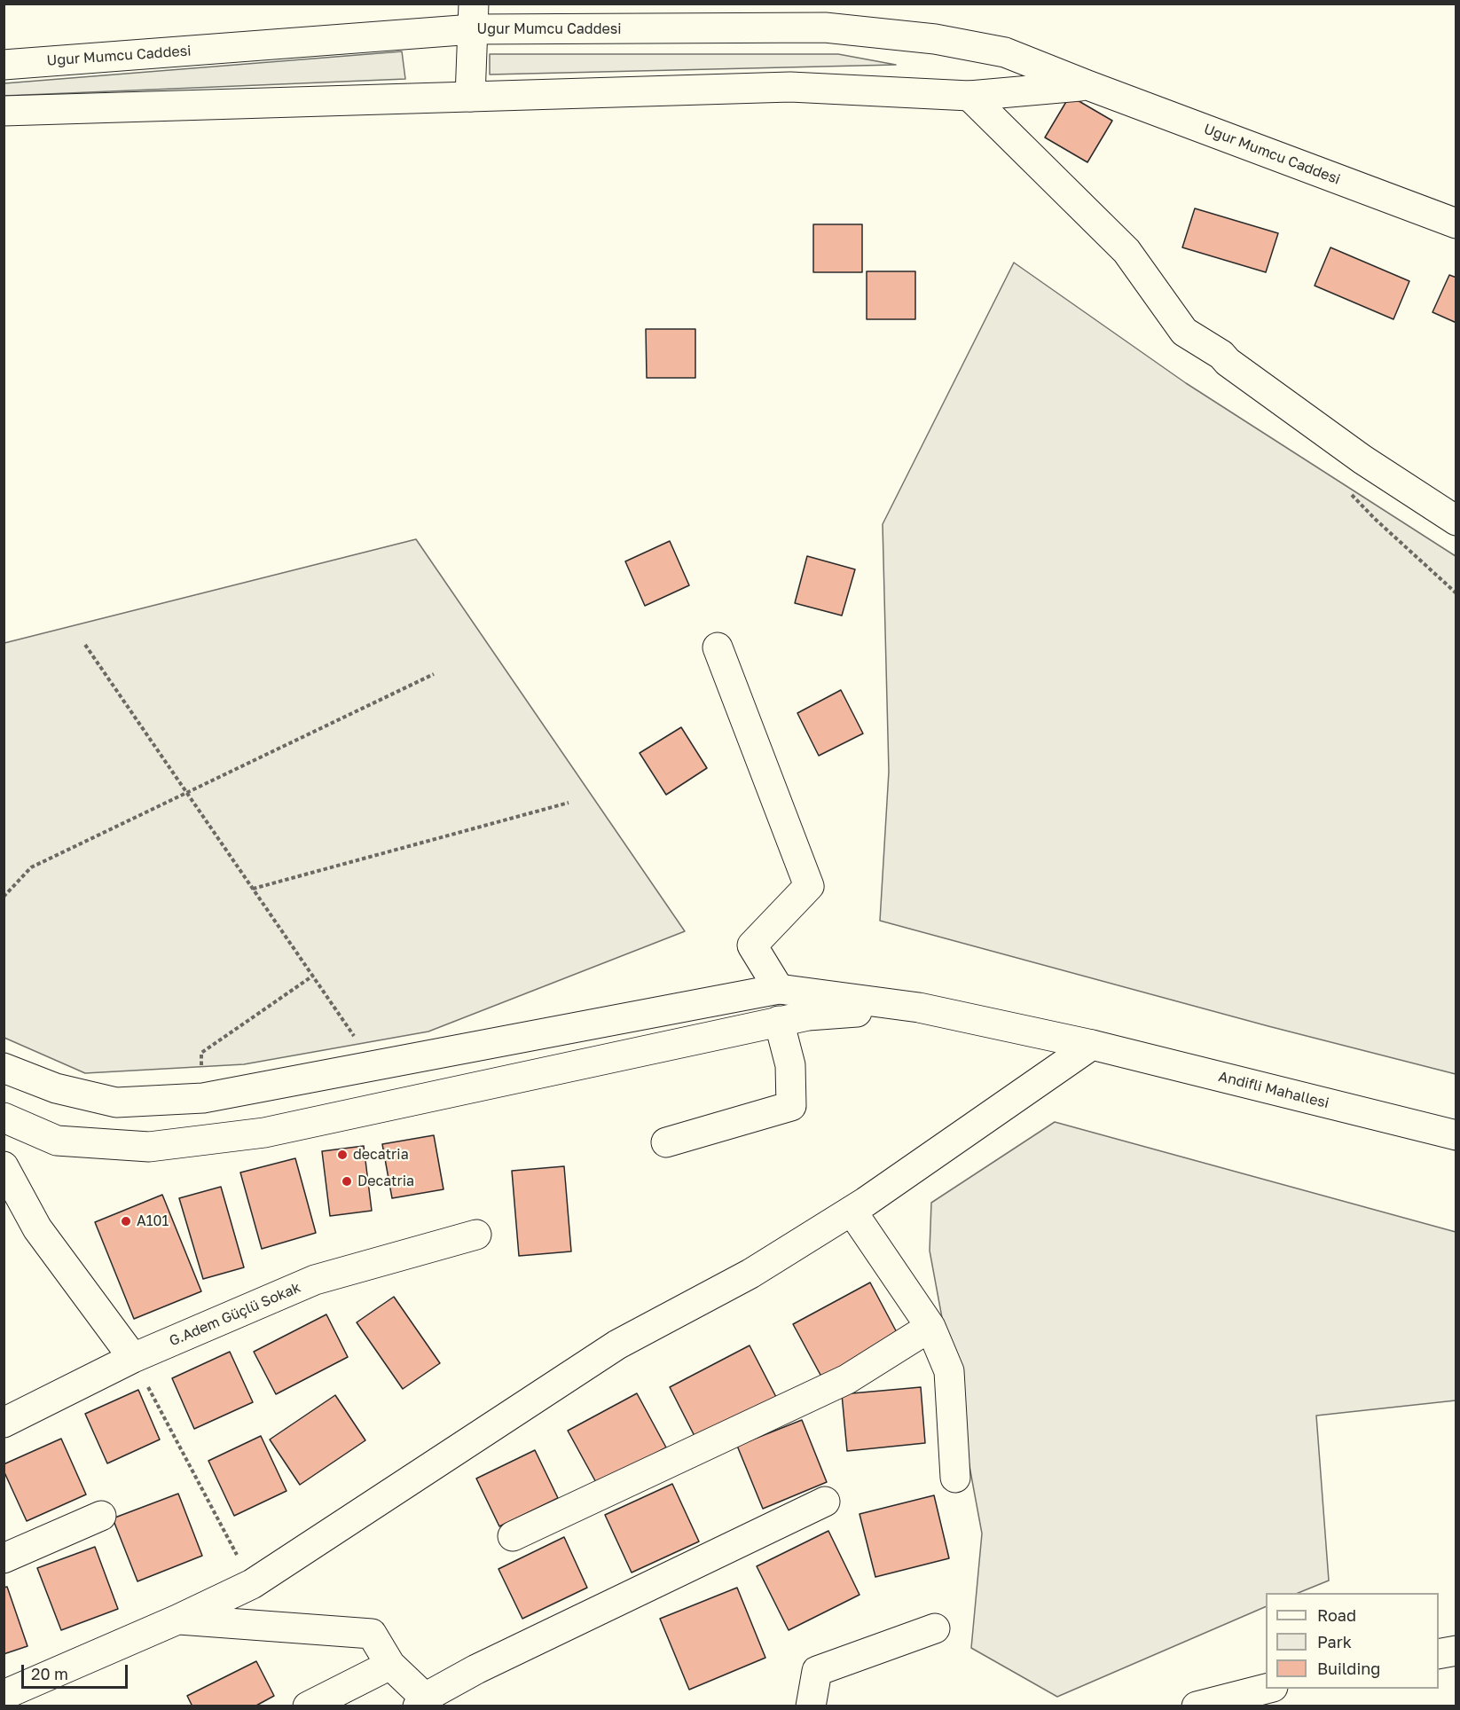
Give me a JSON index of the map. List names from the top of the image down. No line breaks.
{"streets":{"main road":["Uğur Mumcu Caddesi","Andifli Mahallesi","G.Adem Güçlü Sokak"]},"places":["decatria","Decatria","A101"],"legend":["Road","Park","Building"],"scale_bar":"20 m"}
